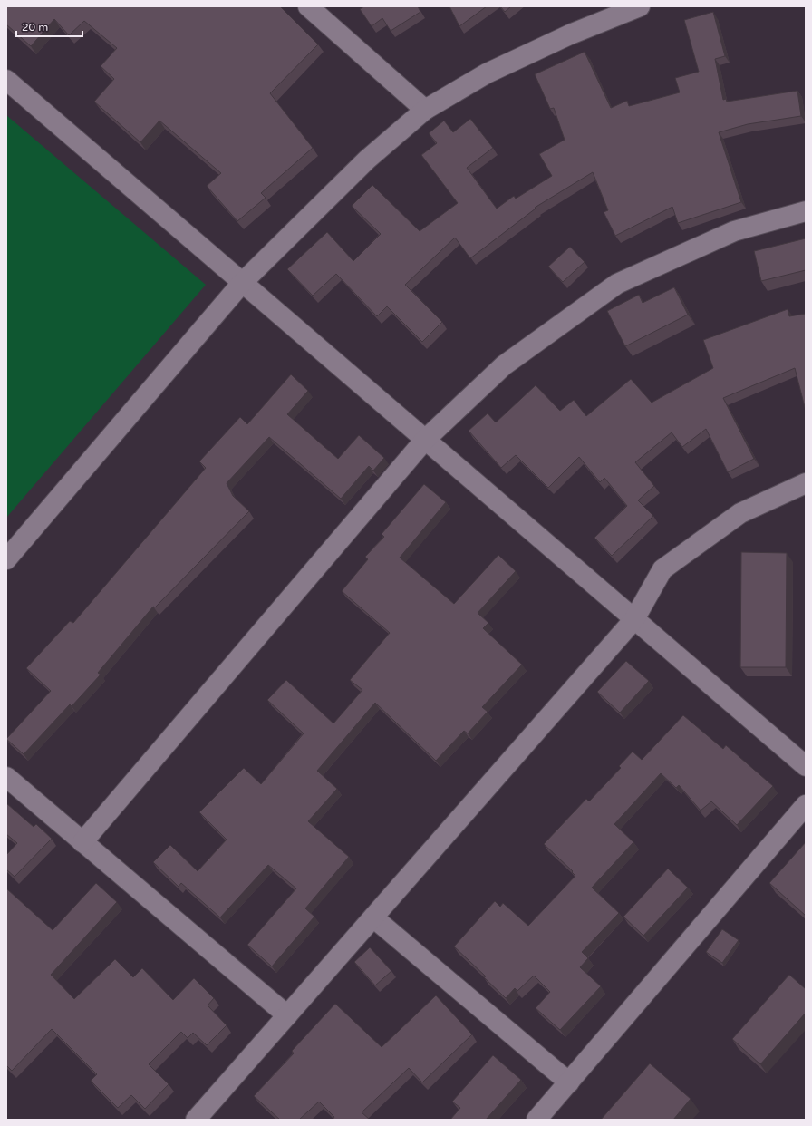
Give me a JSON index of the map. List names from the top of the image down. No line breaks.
{"scale_bar":"20 m"}
